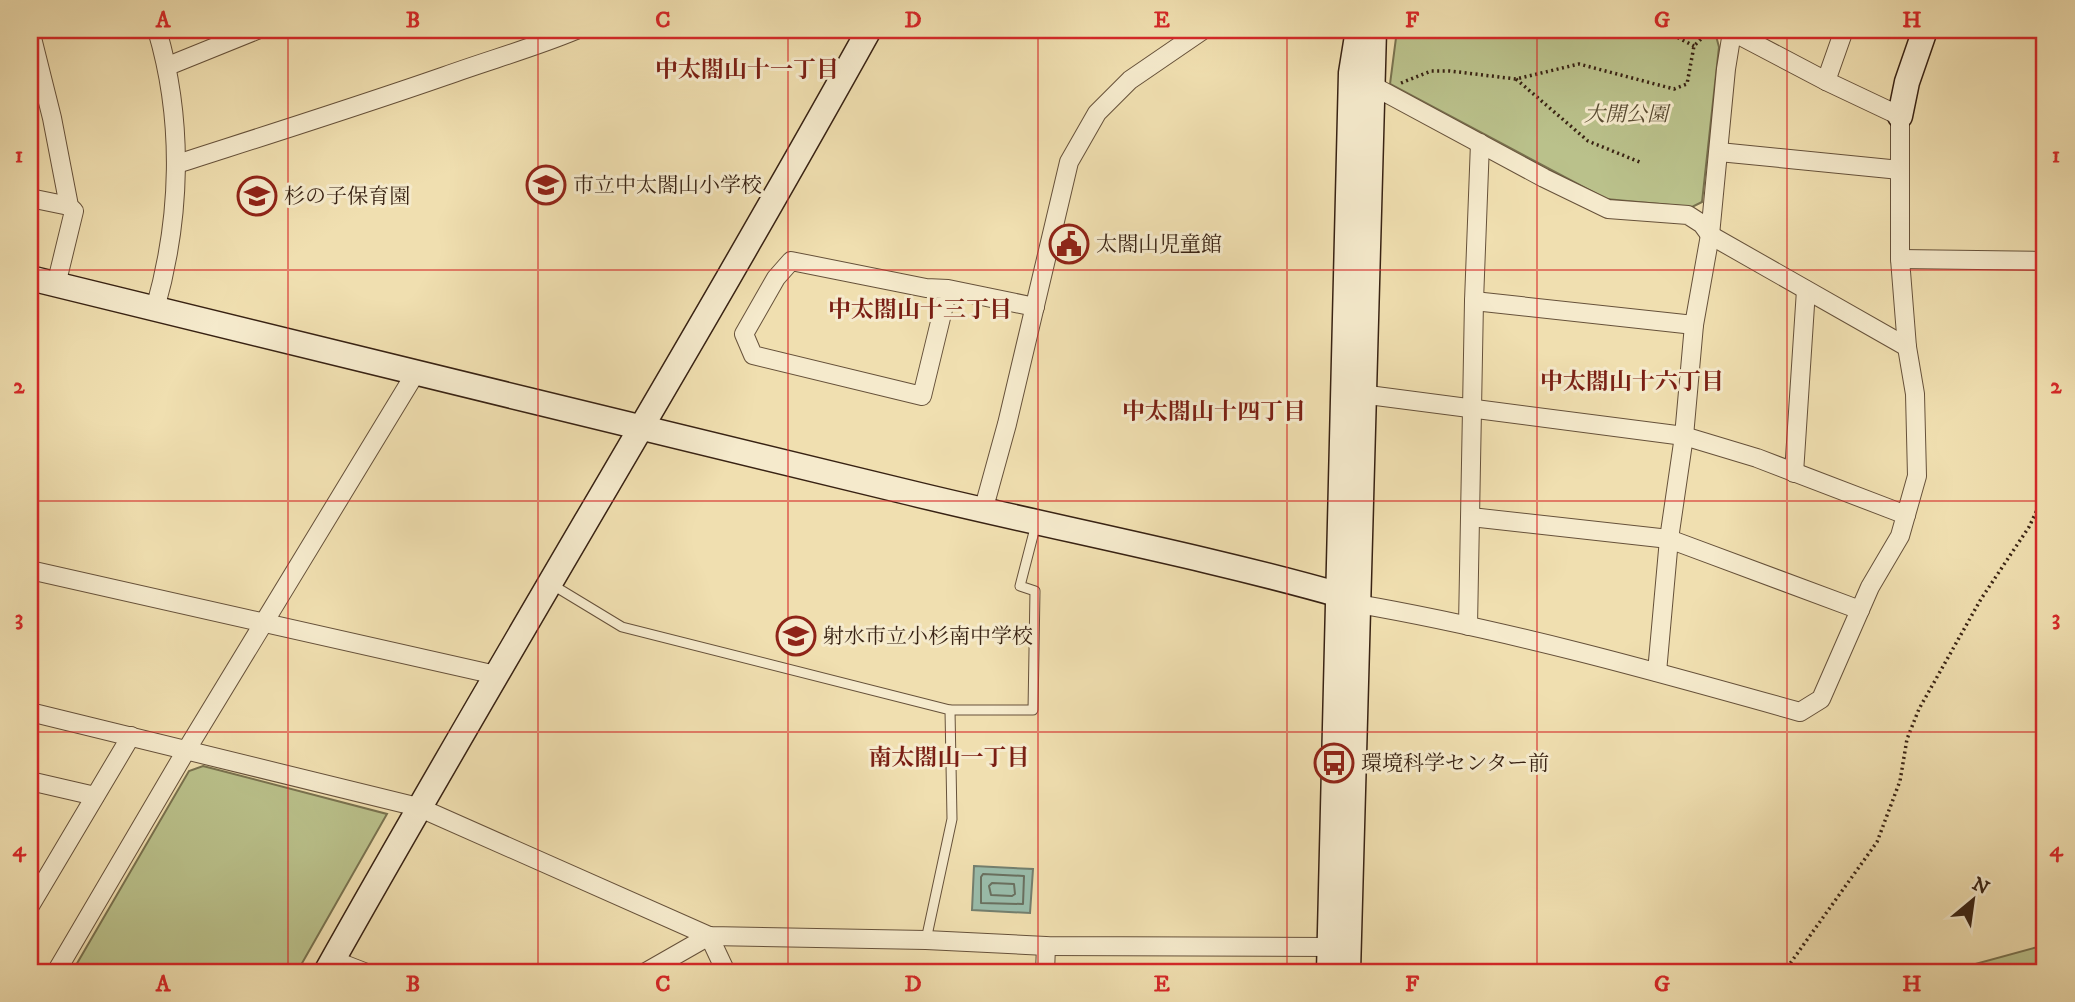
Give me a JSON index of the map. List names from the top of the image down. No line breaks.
{"districts":["中太閤山十一丁目","中太閤山十三丁目","中太閤山十六丁目","中太閤山十四丁目","南太閤山一丁目"],"parks":["大開公園"],"places":{"school or university":["市立中太閤山小学校","杉の子保育園","射水市立小杉南中学校"],"public building":["太閤山児童館"],"bus stop":["環境科学センター前"]},"north":"top right","grid":{"columns":["A","B","C","D","E","F","G","H"],"rows":["1","2","3","4"]}}
